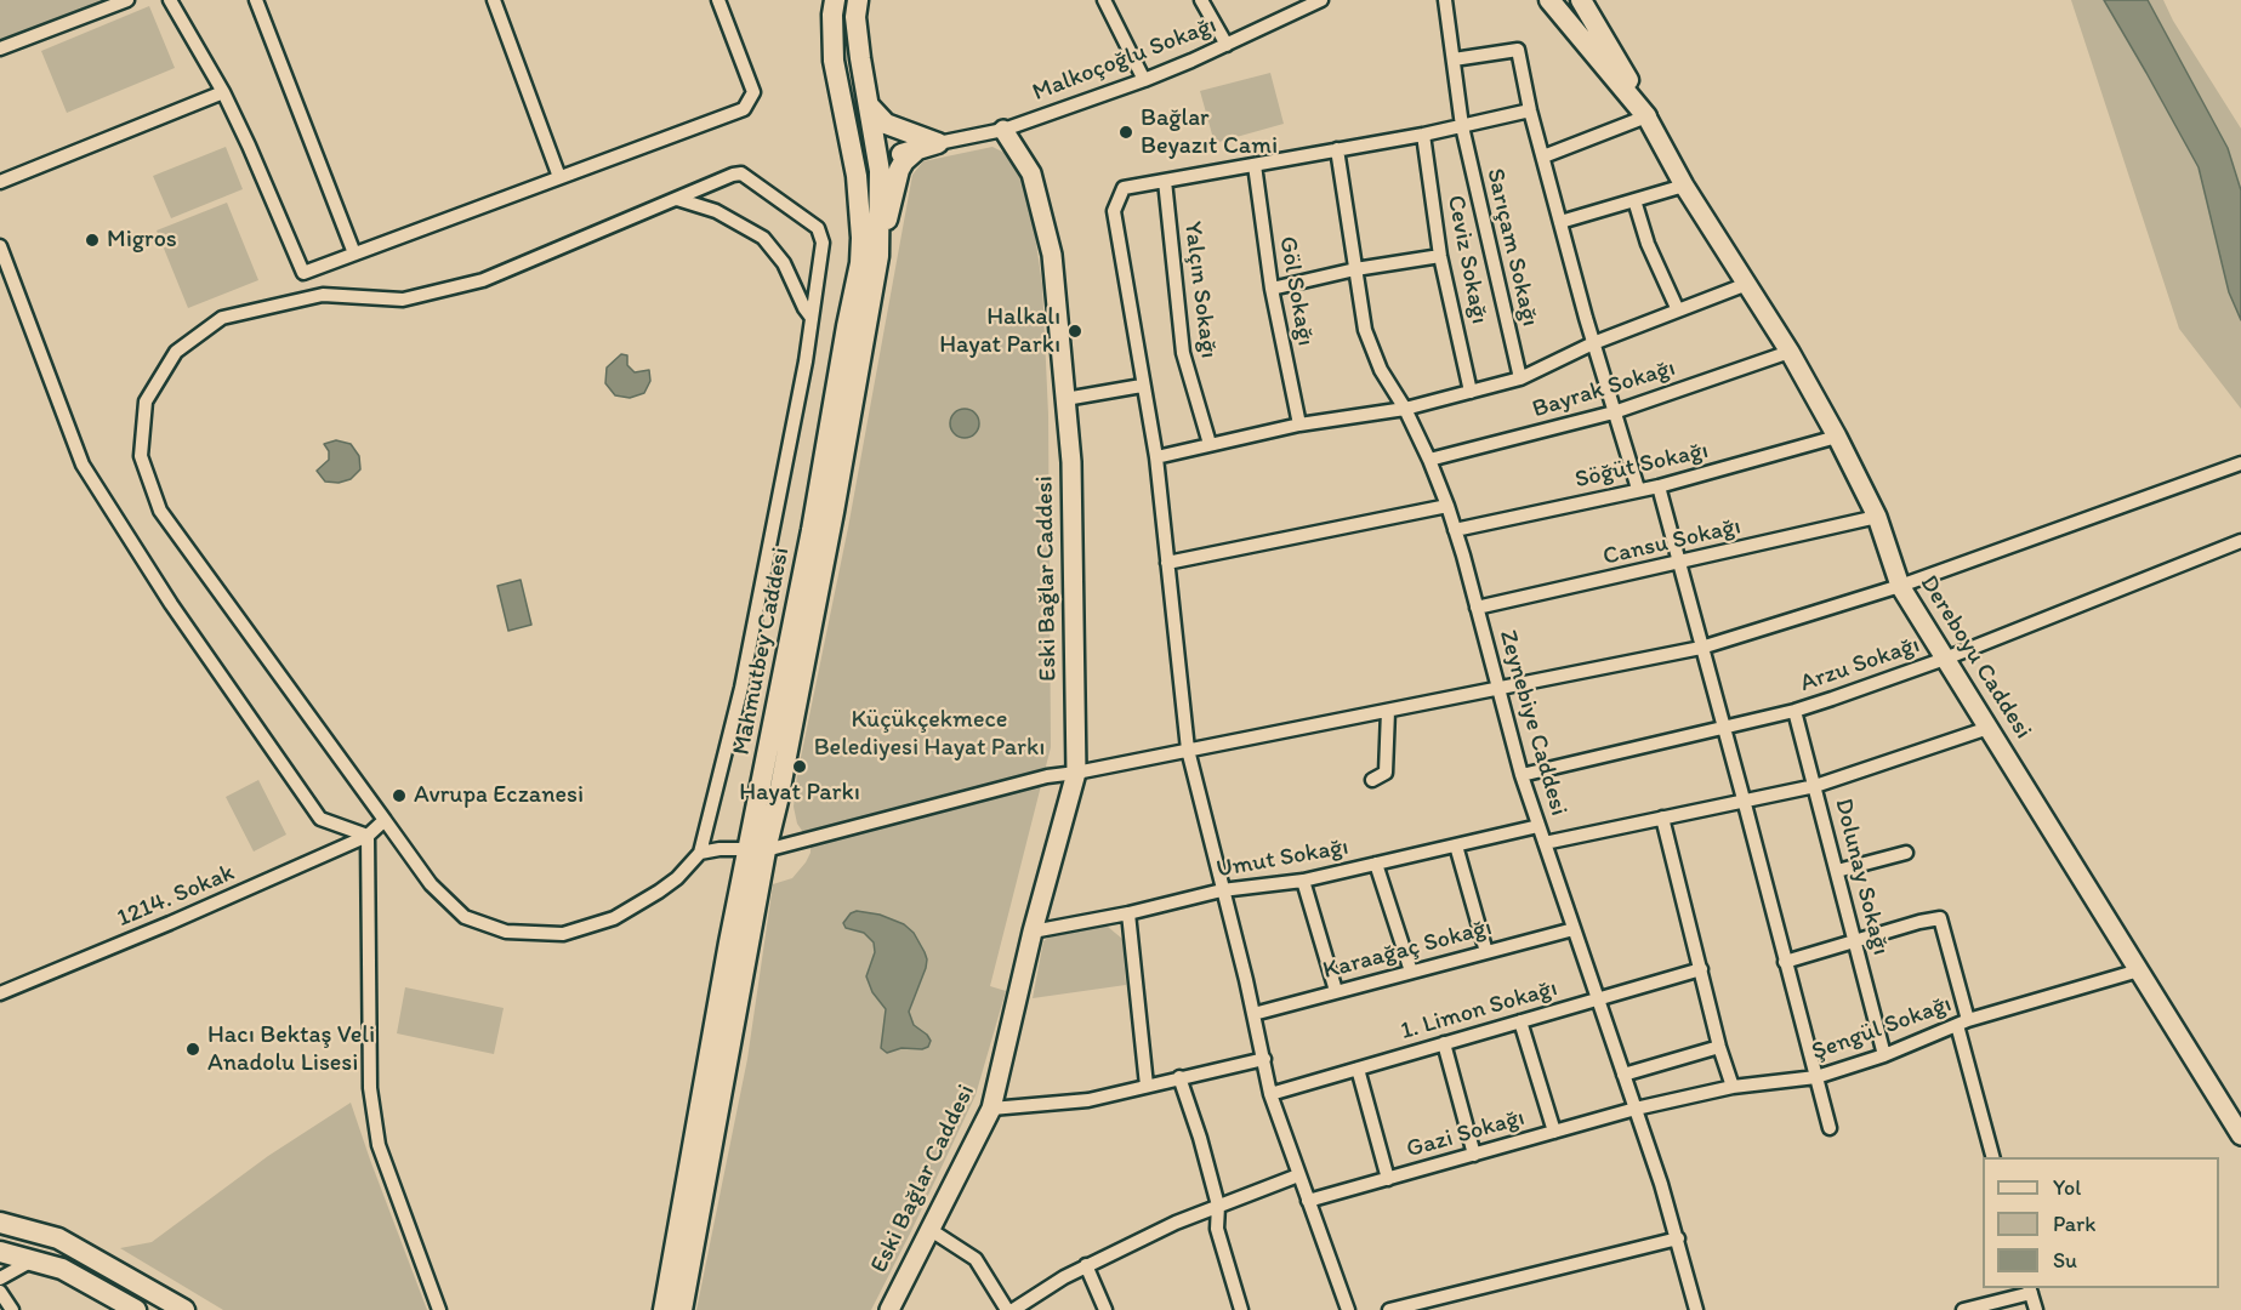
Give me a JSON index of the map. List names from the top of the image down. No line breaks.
{"streets":{"main road":["Eski Bağlar Caddesi","Mahmutbey Caddesi","Dereboyu Caddesi"],"street":["Malkoçoğlu Sokağı","Sarıçam Sokağı","Ceviz Sokağı","Yalçın Sokağı","Göl Sokağı","Bayrak Sokağı","Söğüt Sokağı","Cansu Sokağı","Arzu Sokağı","Zeynebiye Caddesi","Umut Sokağı","Dolunay Sokağı","1214. Sokak","Karaağaç Sokağı","1. Limon Sokağı","Şengül Sokağı","Gazi Sokağı"]},"crossings":[["Malkoçoğlu Sokağı","Eski Bağlar Caddesi"],["Bayrak Sokağı","Dereboyu Caddesi"],["Bayrak Sokağı","Zeynebiye Caddesi"],["Söğüt Sokağı","Dereboyu Caddesi"],["Söğüt Sokağı","Zeynebiye Caddesi"],["Cansu Sokağı","Dereboyu Caddesi"],["Cansu Sokağı","Zeynebiye Caddesi"],["Eski Bağlar Caddesi","Umut Sokağı"],["Dereboyu Caddesi","Arzu Sokağı"],["Dereboyu Caddesi","Şengül Sokağı"],["Arzu Sokağı","Zeynebiye Caddesi"],["Arzu Sokağı","Dolunay Sokağı"],["Zeynebiye Caddesi","Umut Sokağı"],["Zeynebiye Caddesi","Karaağaç Sokağı"],["Zeynebiye Caddesi","1. Limon Sokağı"],["Zeynebiye Caddesi","Şengül Sokağı"],["Zeynebiye Caddesi","Gazi Sokağı"],["Dolunay Sokağı","Şengül Sokağı"],["Şengül Sokağı","Gazi Sokağı"]],"parks":["Küçükçekmece Belediyesi Hayat Parkı"],"places":["Bağlar Beyazıt Cami","Migros","Halkalı Hayat Parkı","Hayat Parkı","Avrupa Eczanesi","Hacı Bektaş Veli Anadolu Lisesi"],"legend":["Yol","Park","Su"]}
